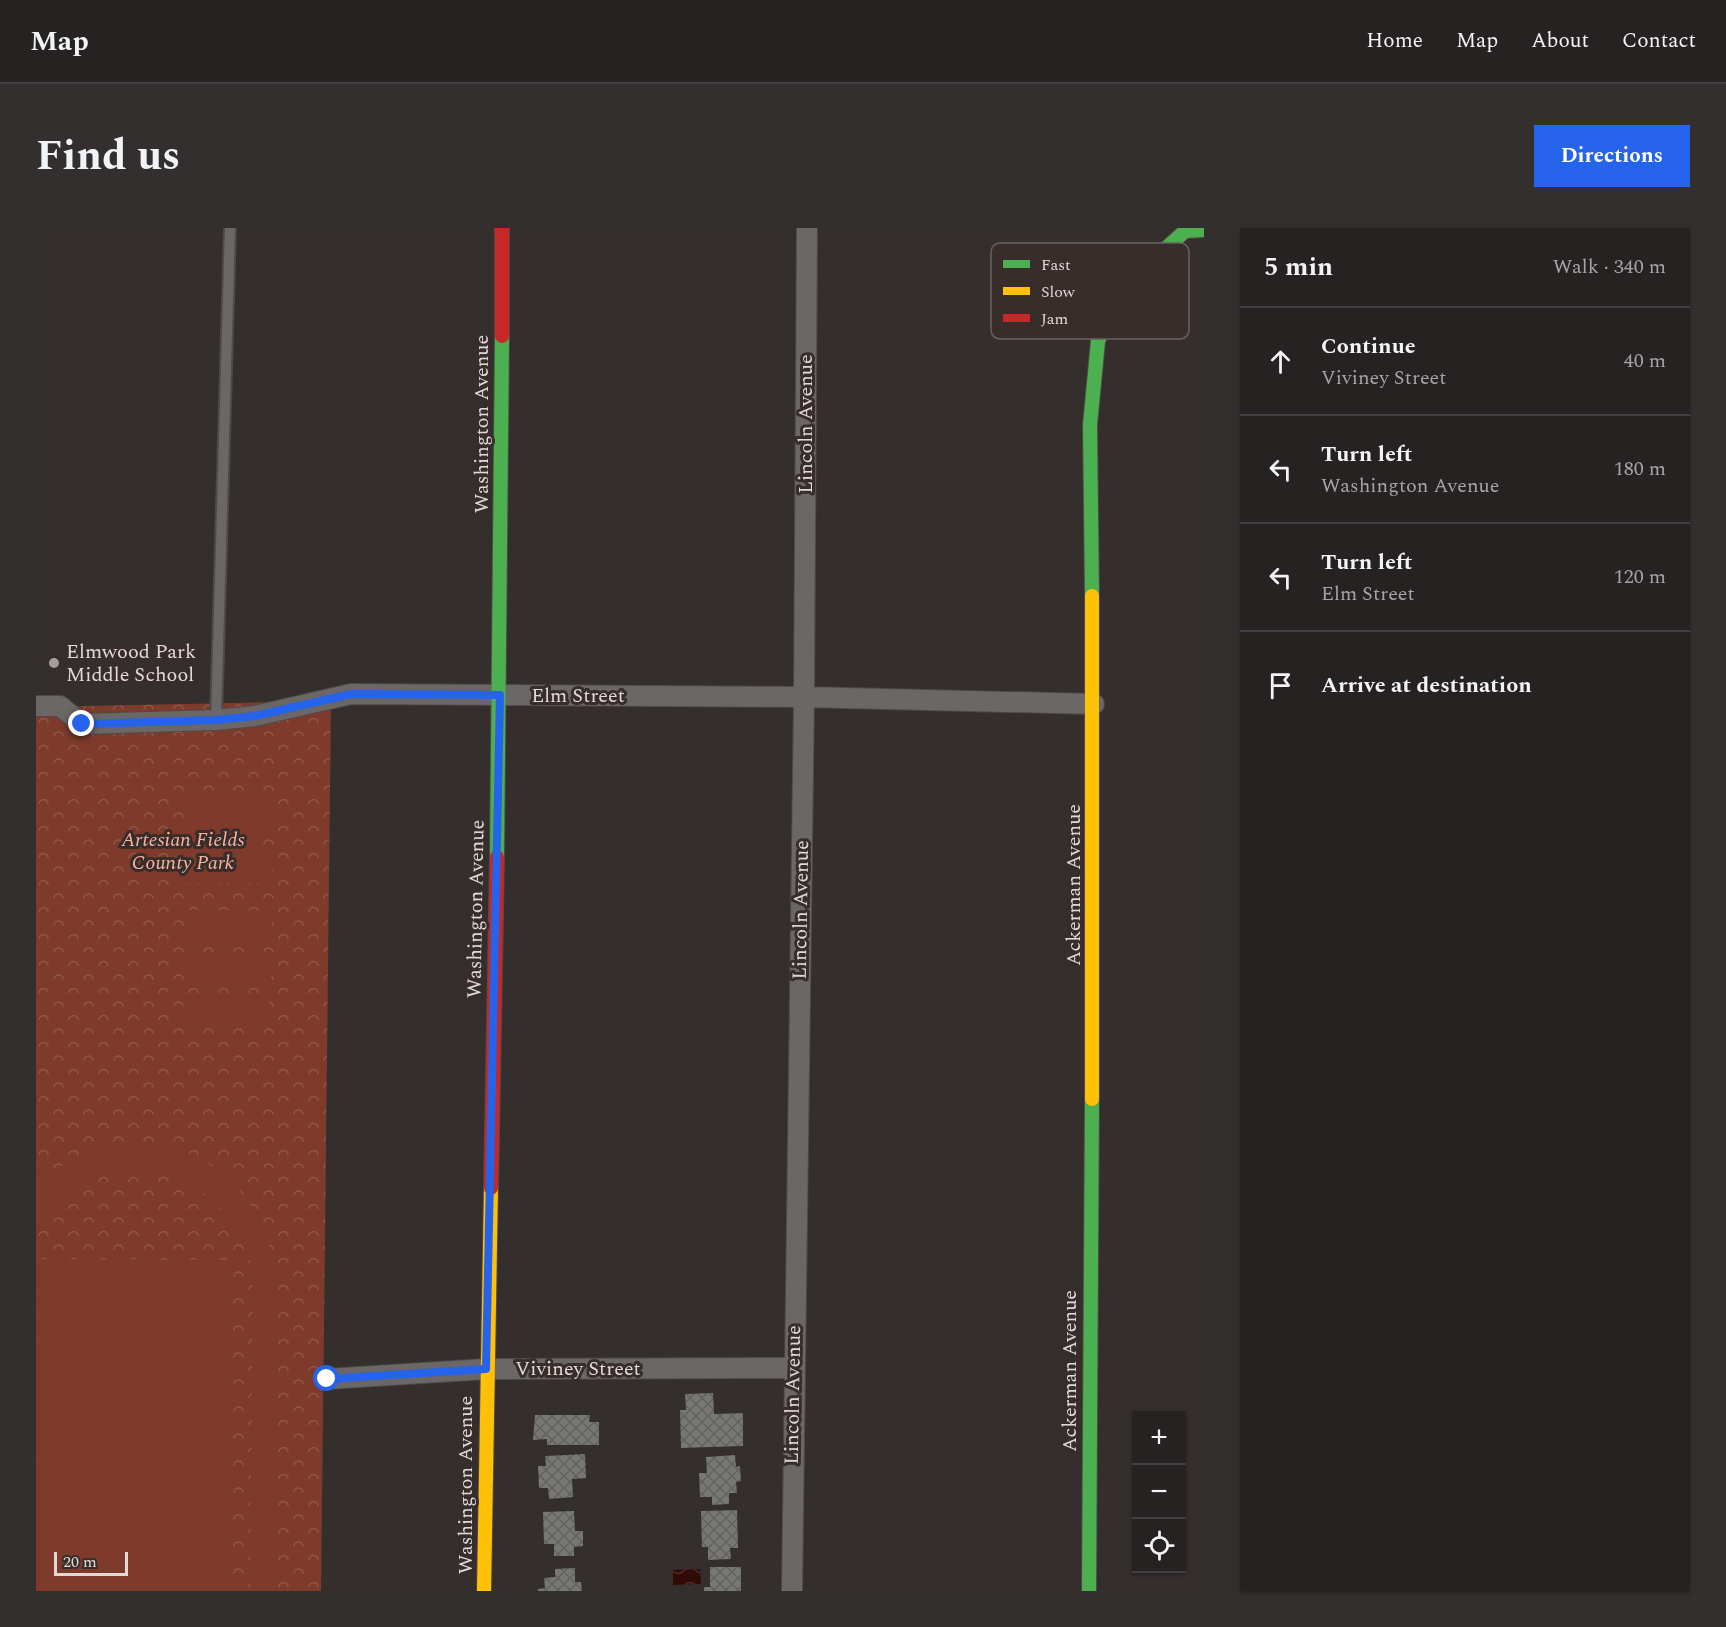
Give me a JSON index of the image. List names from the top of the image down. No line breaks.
{"streets":{"street":["Washington Avenue","Lincoln Avenue","Elm Street","Ackerman Avenue","Viviney Street"]},"crossings":[["Washington Avenue","Elm Street"],["Washington Avenue","Viviney Street"],["Lincoln Avenue","Elm Street"],["Lincoln Avenue","Viviney Street"],["Elm Street","Ackerman Avenue"]],"parks":["Artesian Fields County Park"],"places":["Elmwood Park Middle School"],"legend":["Fast","Slow","Jam"],"scale_bar":"20 m","page":{"header":"Map","nav":["Home","Map","About","Contact"],"title":"Find us","buttons":"Directions","heading":["5 min","Walk · 340 m"],"list":[["Continue","Viviney Street","40 m"],["Turn left","Washington Avenue","180 m"],["Turn left","Elm Street","120 m"],"Arrive at destination"],"map_buttons":["+","−"],"scale":"20 m"}}
